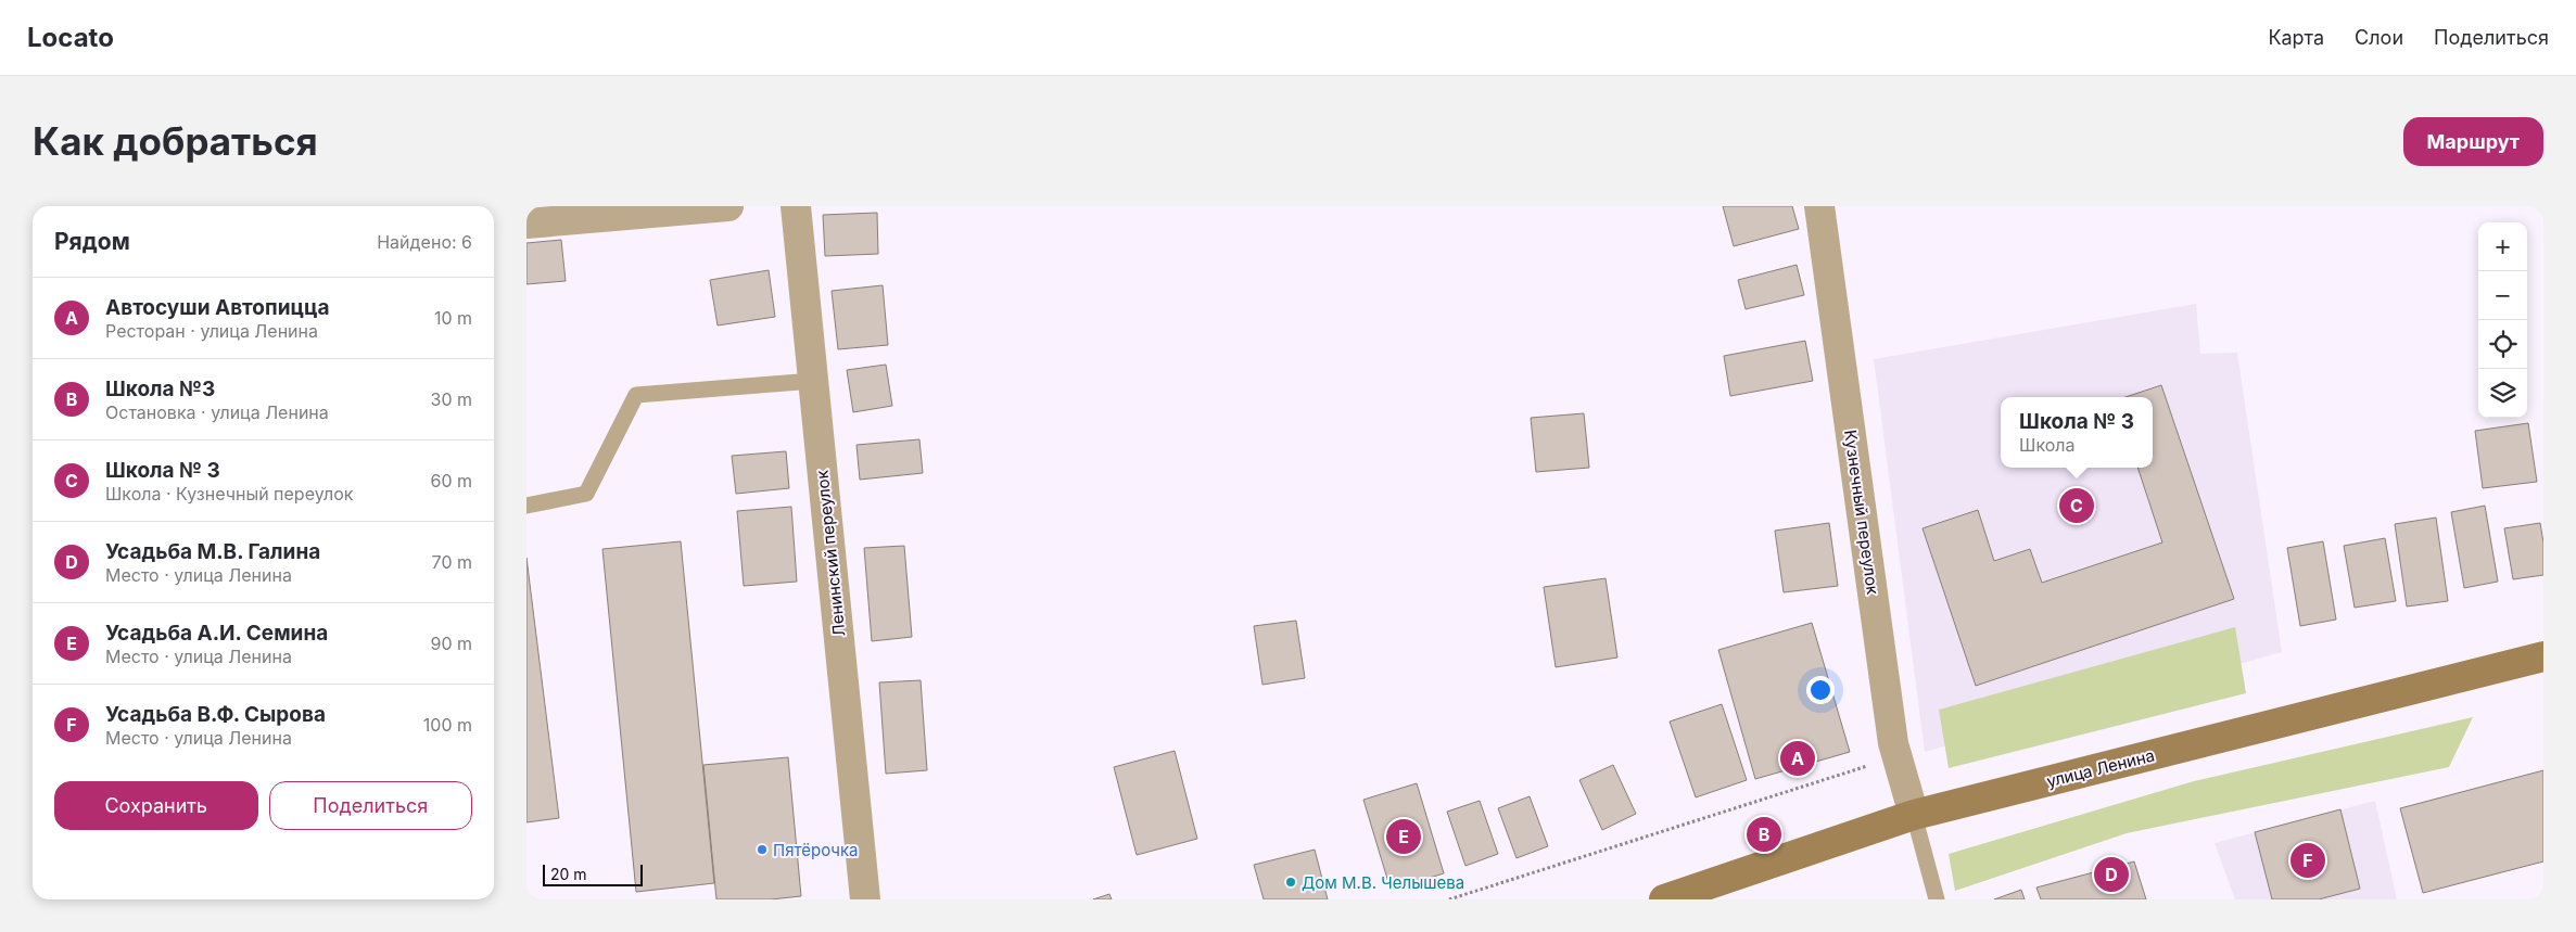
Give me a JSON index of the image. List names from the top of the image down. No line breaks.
{"streets":{"main road":["улица Ленина"],"street":["Кузнечный переулок","Ленинский переулок"]},"crossings":[["Кузнечный переулок","улица Ленина"]],"places":["Пятёрочка","Дом М.В. Челышева"],"scale_bar":"20 m","page":{"header":"Locato","nav":["Карта","Слои","Поделиться"],"buttons":["Маршрут",["Сохранить","Поделиться"]],"title":"Как добраться","heading":["Рядом","Найдено: 6"],"map_buttons":["+","−"],"list":[{"mark":"A","name":"Автосуши Автопицца","note":"Ресторан · улица Ленина","value":"10 m"},{"mark":"B","name":"Школа №3","note":"Остановка · улица Ленина","value":"30 m"},{"mark":"C","name":"Школа № 3","note":"Школа · Кузнечный переулок","value":"60 m"},{"mark":"D","name":"Усадьба М.В. Галина","note":"Место · улица Ленина","value":"70 m"},{"mark":"E","name":"Усадьба А.И. Семина","note":"Место · улица Ленина","value":"90 m"},{"mark":"F","name":"Усадьба В.Ф. Сырова","note":"Место · улица Ленина","value":"100 m"}],"popup":["Школа № 3","Школа"],"pins":["C","A","B","E","F","D"],"scale":"20 m"}}
